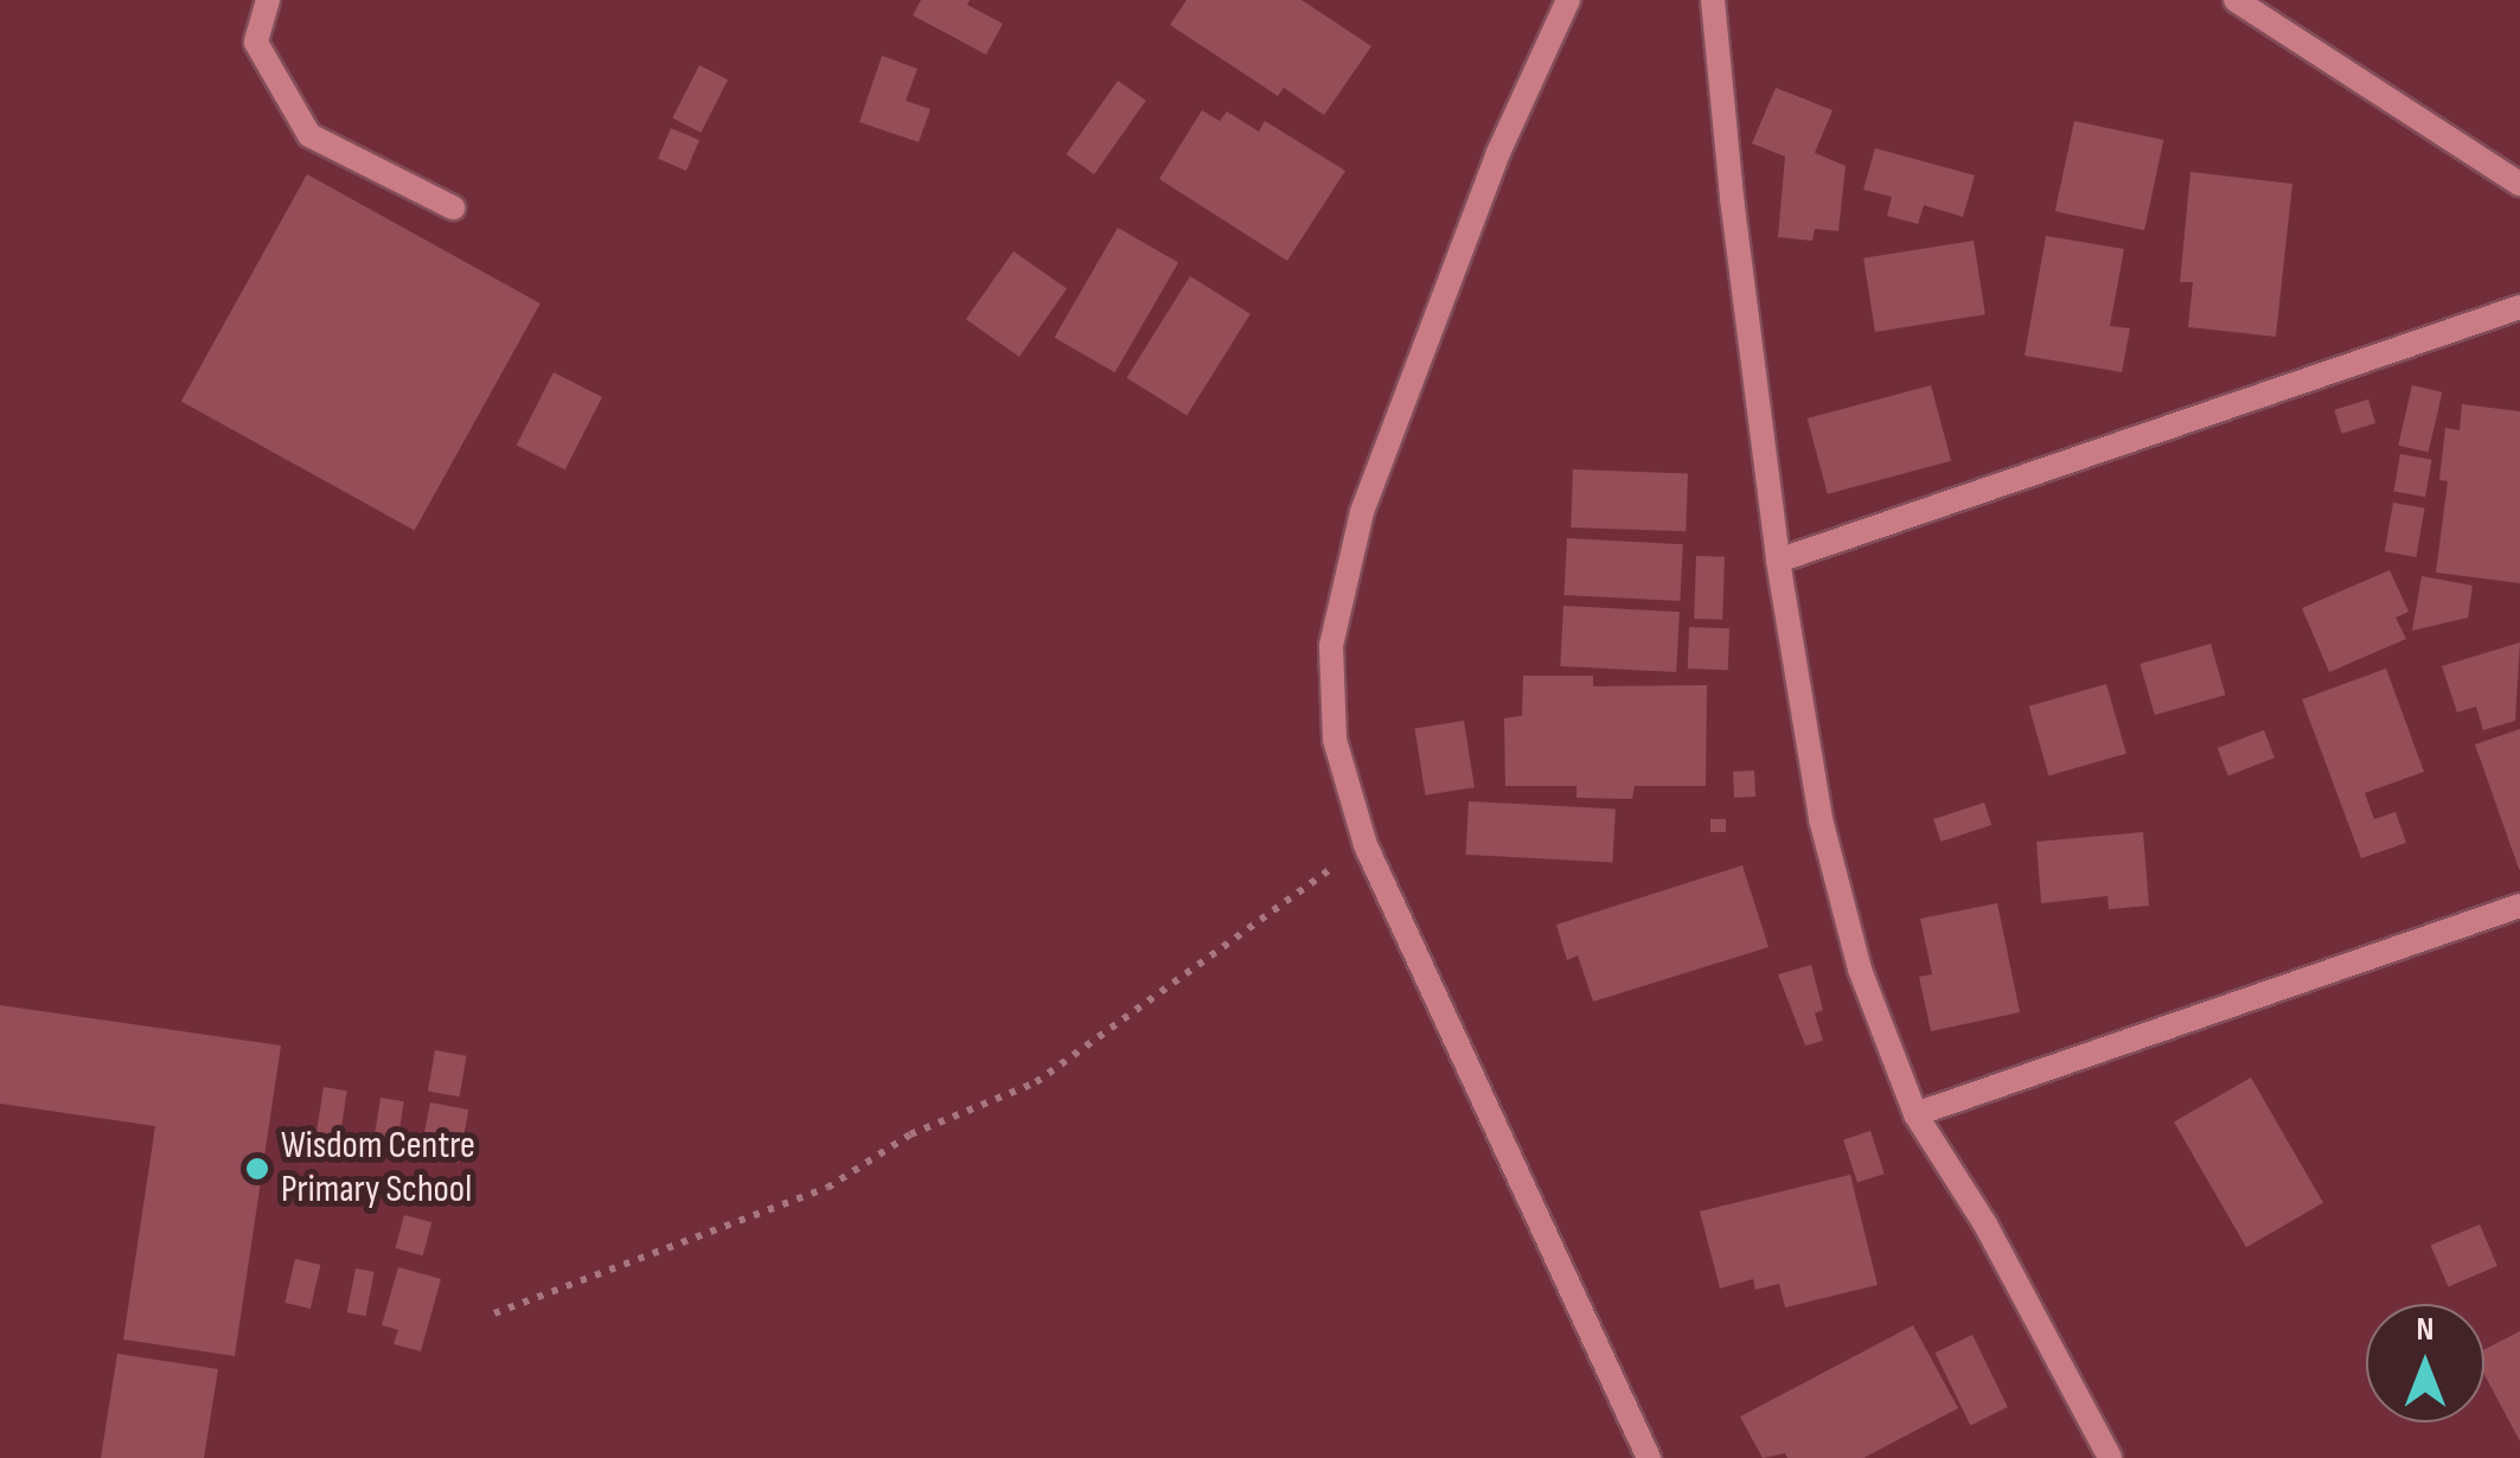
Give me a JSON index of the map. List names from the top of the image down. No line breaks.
{"places":["Wisdom Centre Primary School"],"north":"top"}
